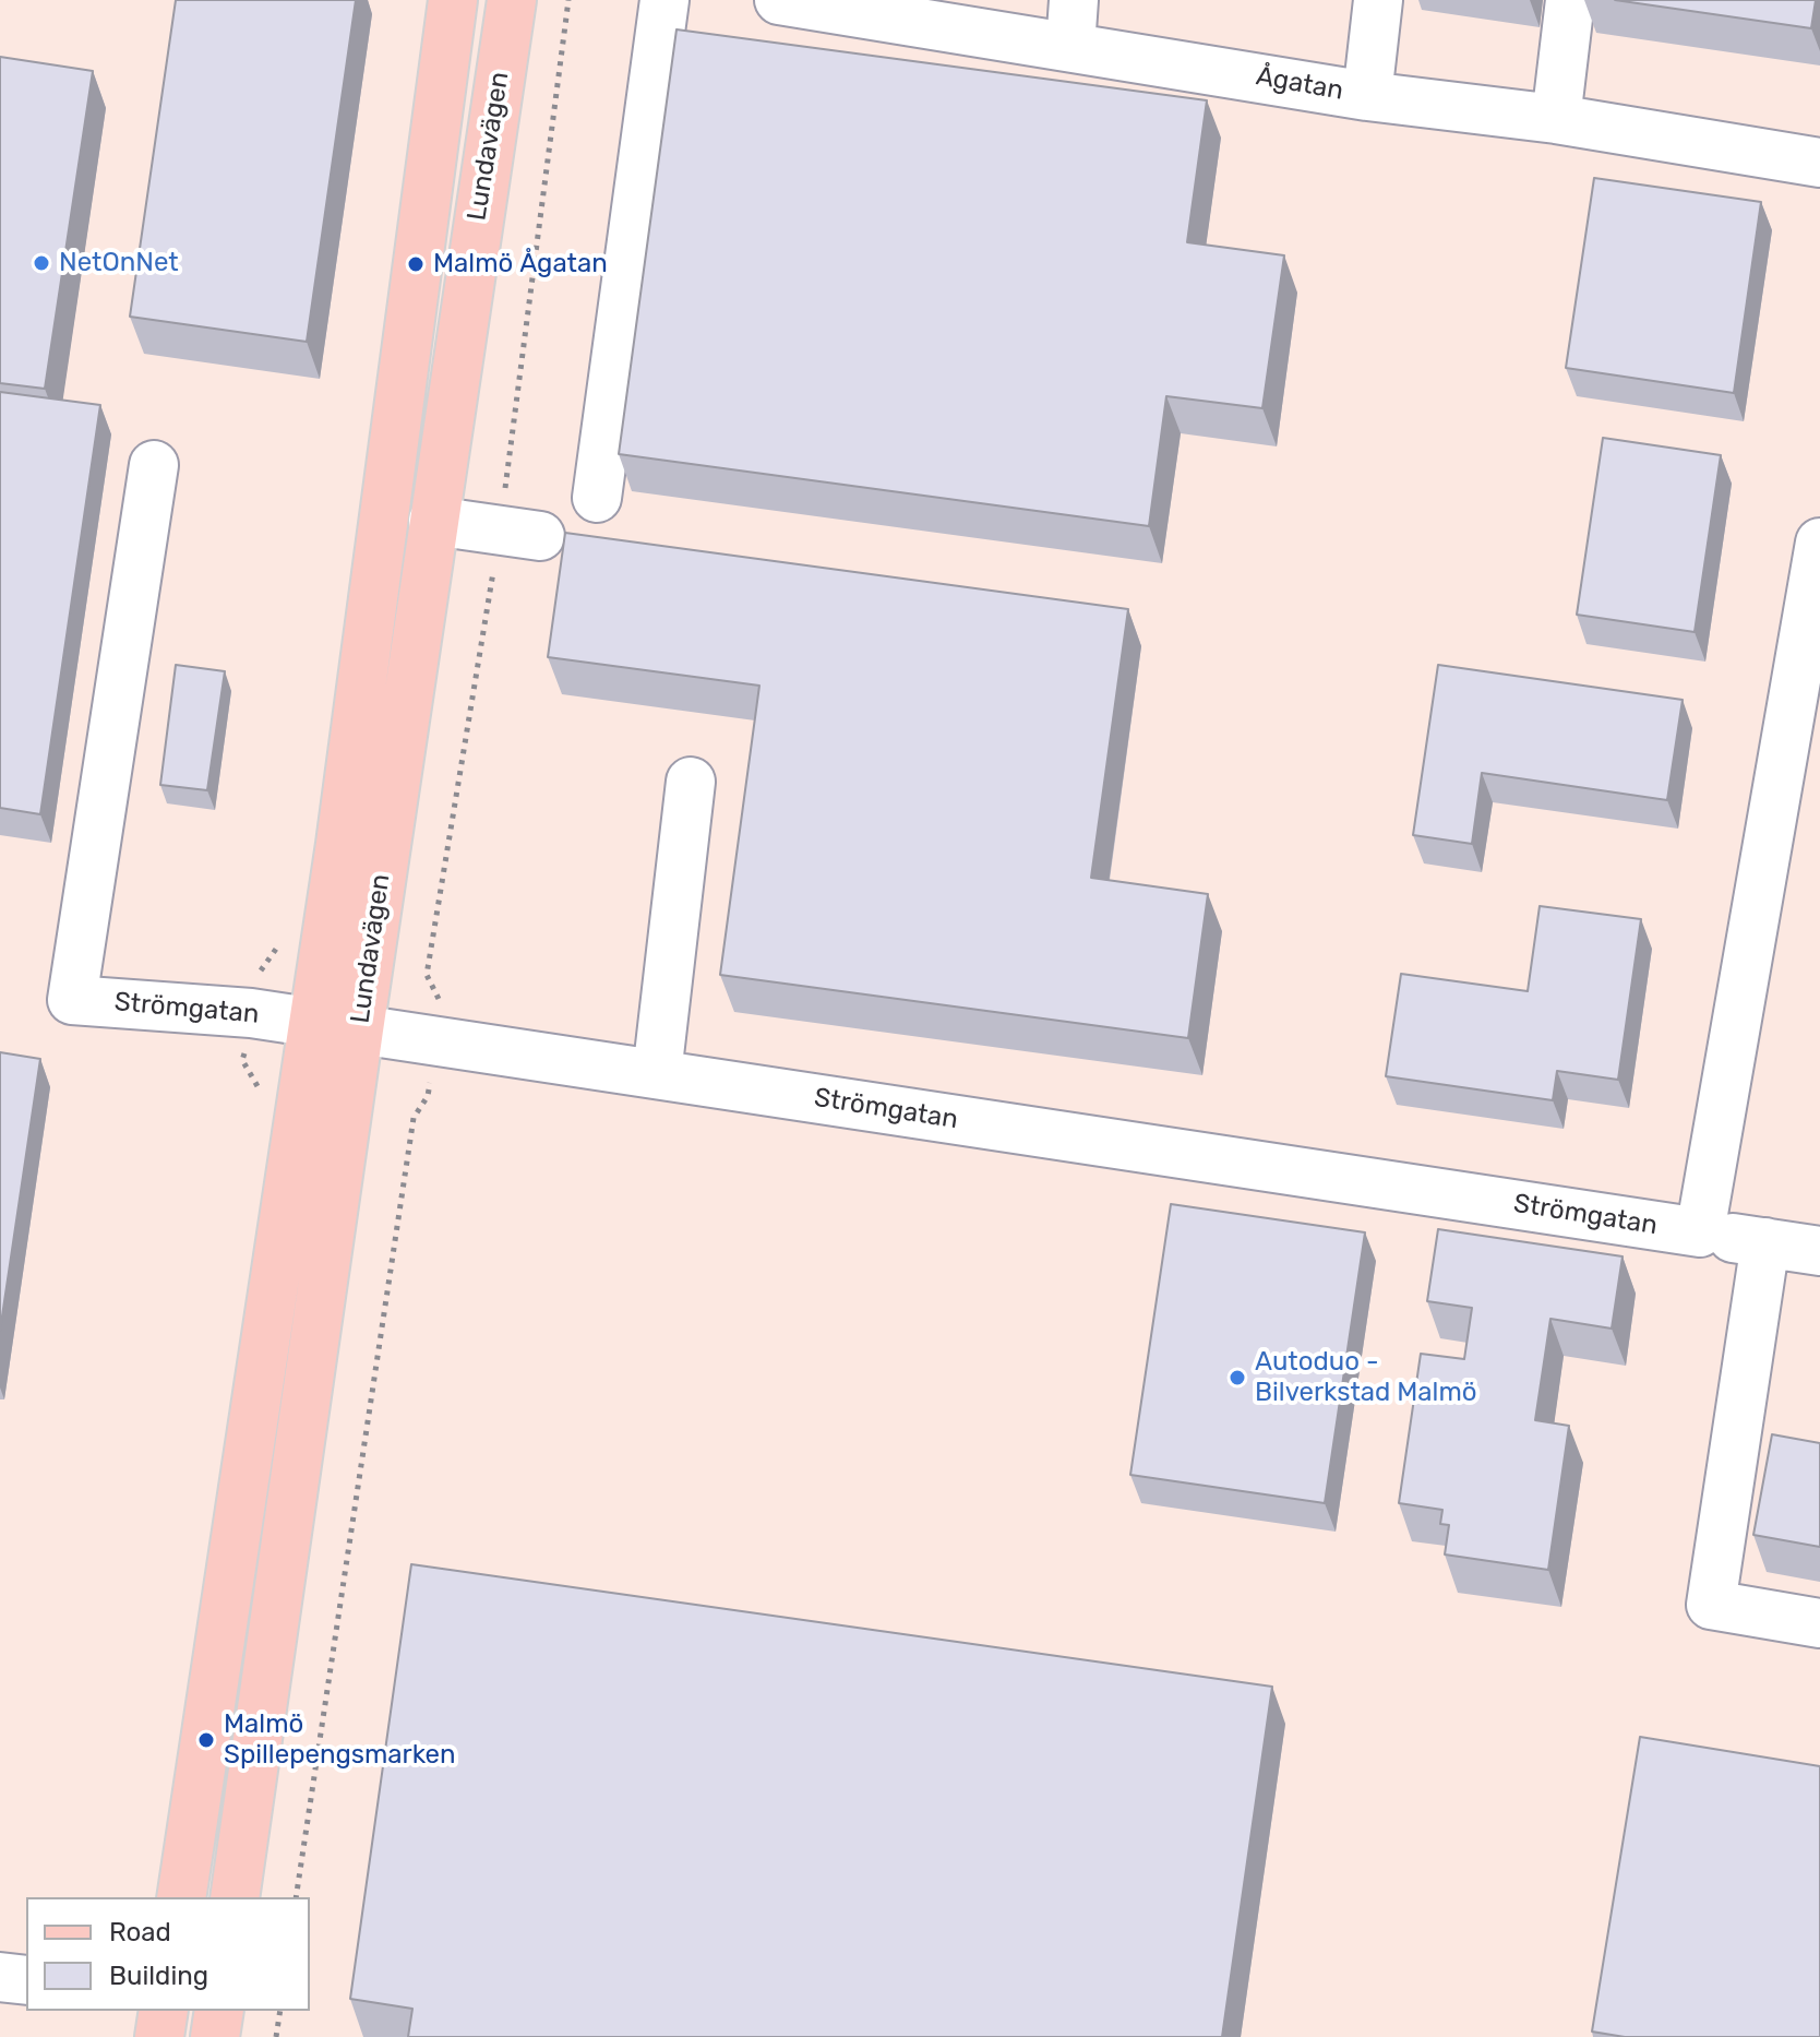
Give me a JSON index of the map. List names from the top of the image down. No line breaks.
{"streets":{"main road":["Lundavägen"],"street":["Ågatan","Strömgatan"]},"crossings":[["Lundavägen","Strömgatan"]],"places":["NetOnNet","Malmö Ågatan","Autoduo - Bilverkstad Malmö","Malmö Spillepengsmarken"],"legend":["Road","Building"]}
